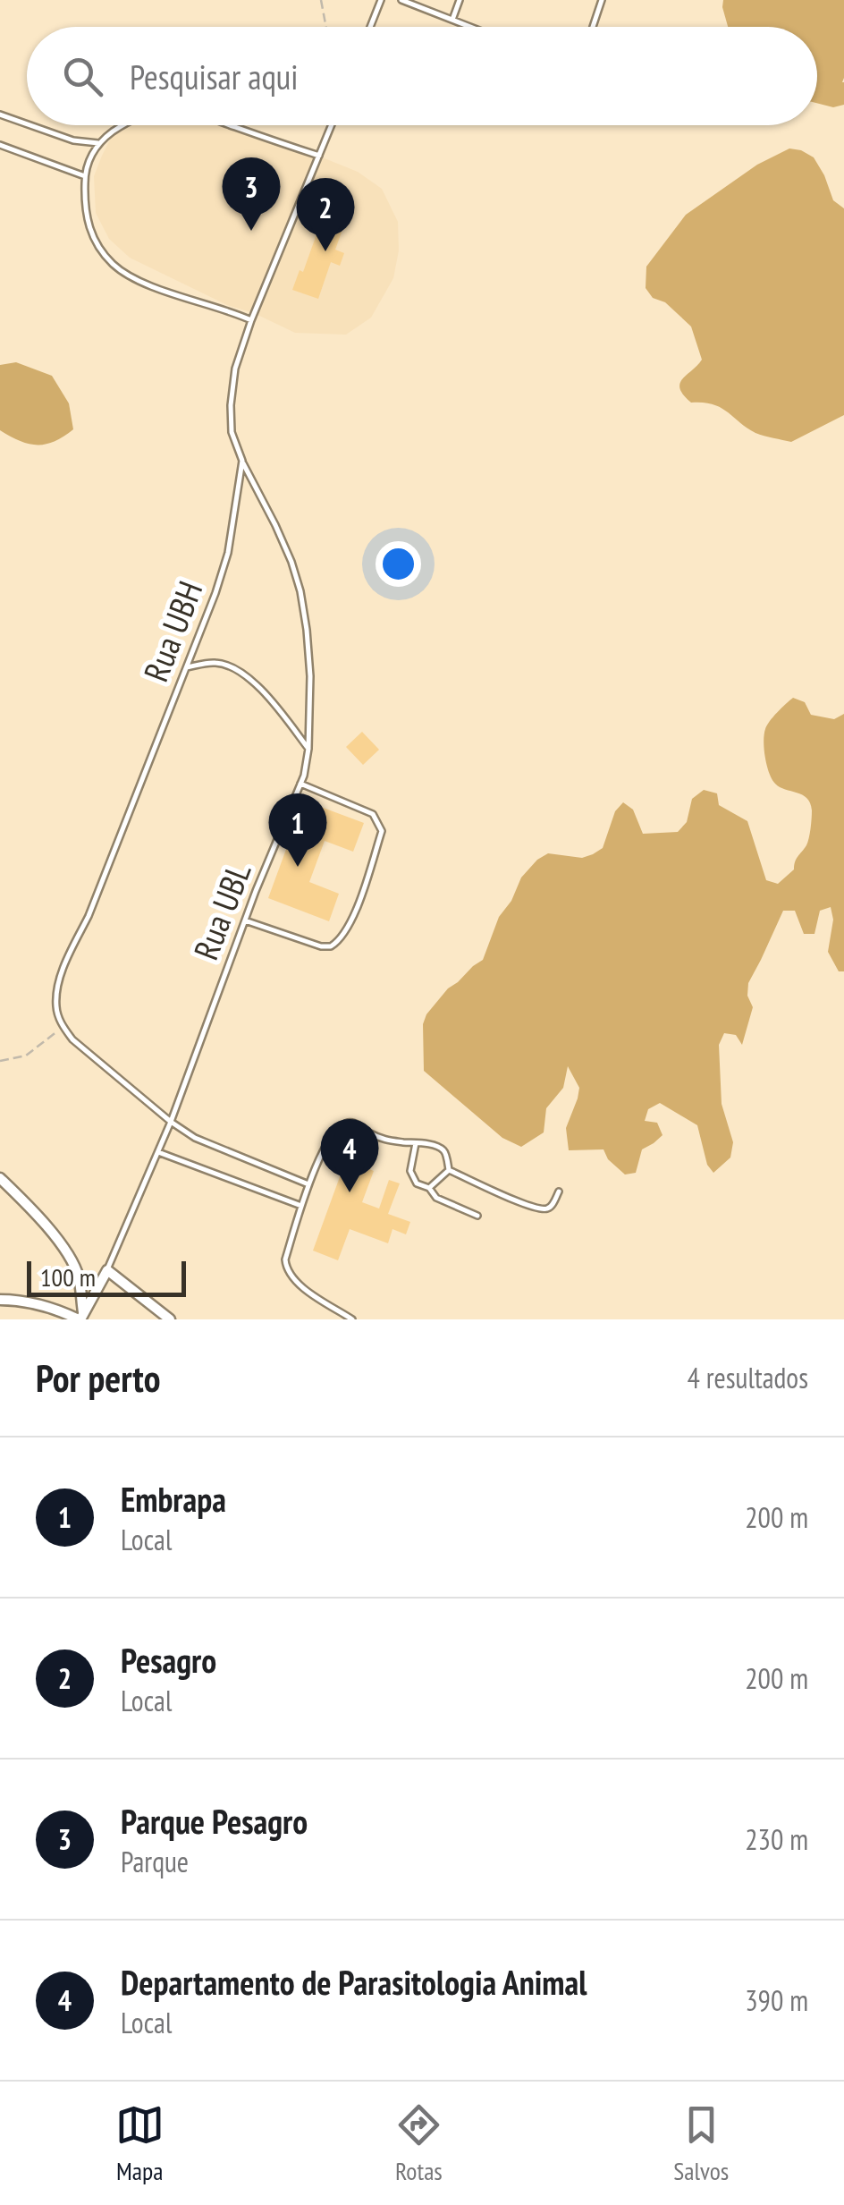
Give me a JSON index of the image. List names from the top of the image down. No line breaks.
{"streets":{"lane":["Rua UBH","Rua UBL"]},"crossings":[["Rua UBH","Rua UBL"]],"scale_bar":"100 m","page":{"search":"Pesquisar aqui","pins":["3","2","1","4"],"scale":"100 m","heading":["Por perto","4 resultados"],"list":[{"mark":"1","name":"Embrapa","note":"Local","value":"200 m"},{"mark":"2","name":"Pesagro","note":"Local","value":"200 m"},{"mark":"3","name":"Parque Pesagro","note":"Parque","value":"230 m"},{"mark":"4","name":"Departamento de Parasitologia Animal","note":"Local","value":"390 m"}],"nav":["Mapa","Rotas","Salvos"]}}
